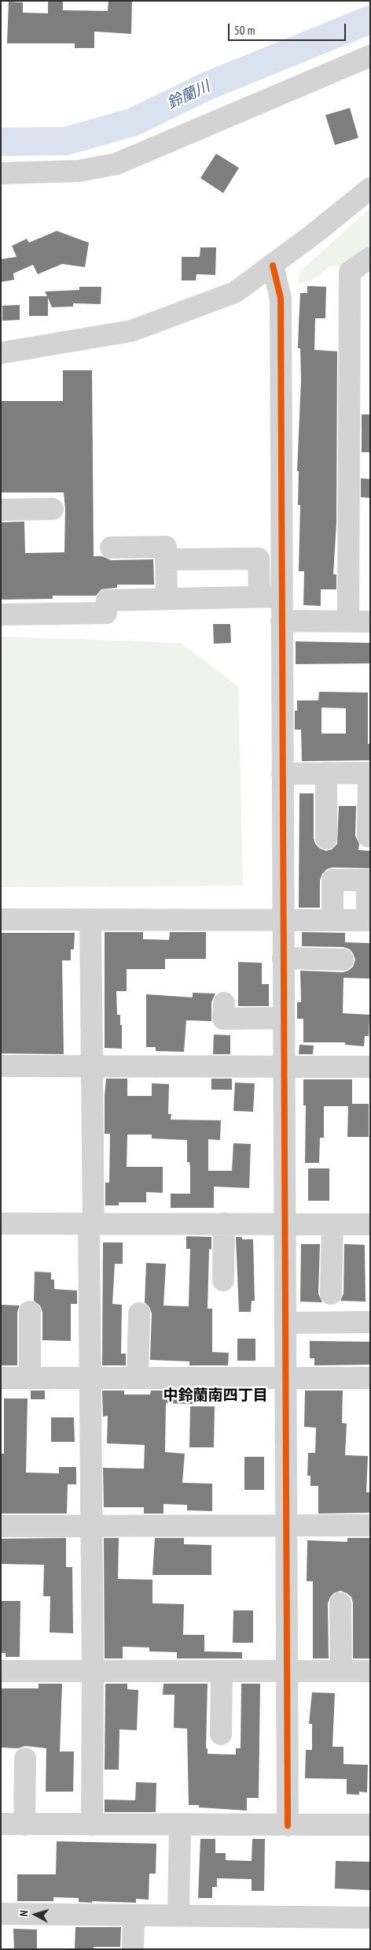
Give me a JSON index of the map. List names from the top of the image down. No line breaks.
{"districts":["中鈴蘭南四丁目"],"water":["鈴蘭川"],"scale_bar":"50 m","north":"left"}
